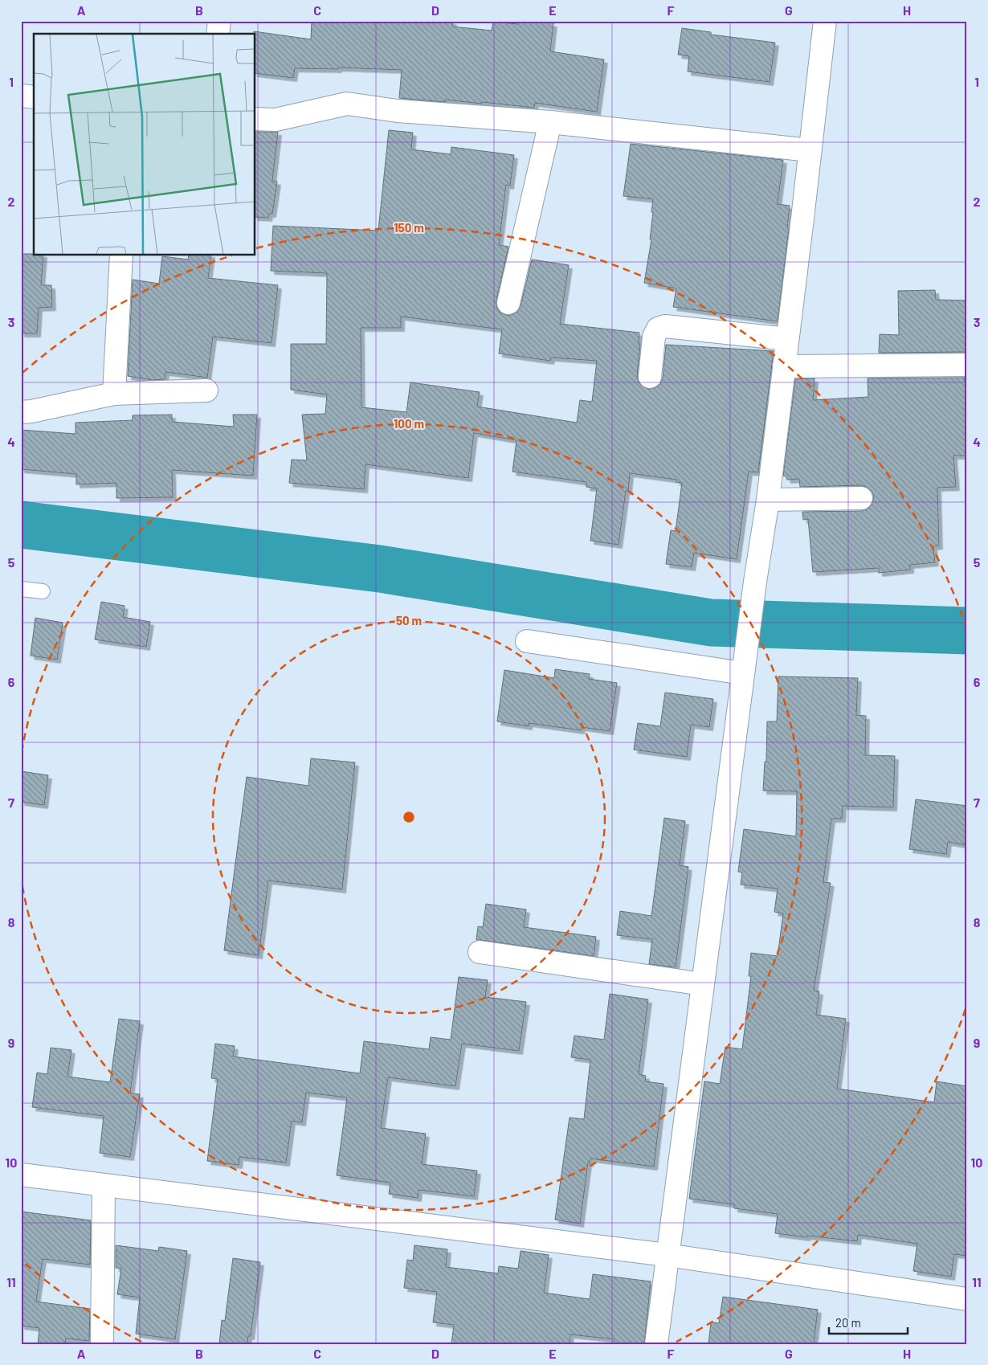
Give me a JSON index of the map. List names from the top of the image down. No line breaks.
{"scale_bar":"20 m","grid":{"columns":["A","B","C","D","E","F","G","H"],"rows":["1","2","3","4","5","6","7","8","9","10","11"]},"rings":["150 m","100 m","50 m"]}
